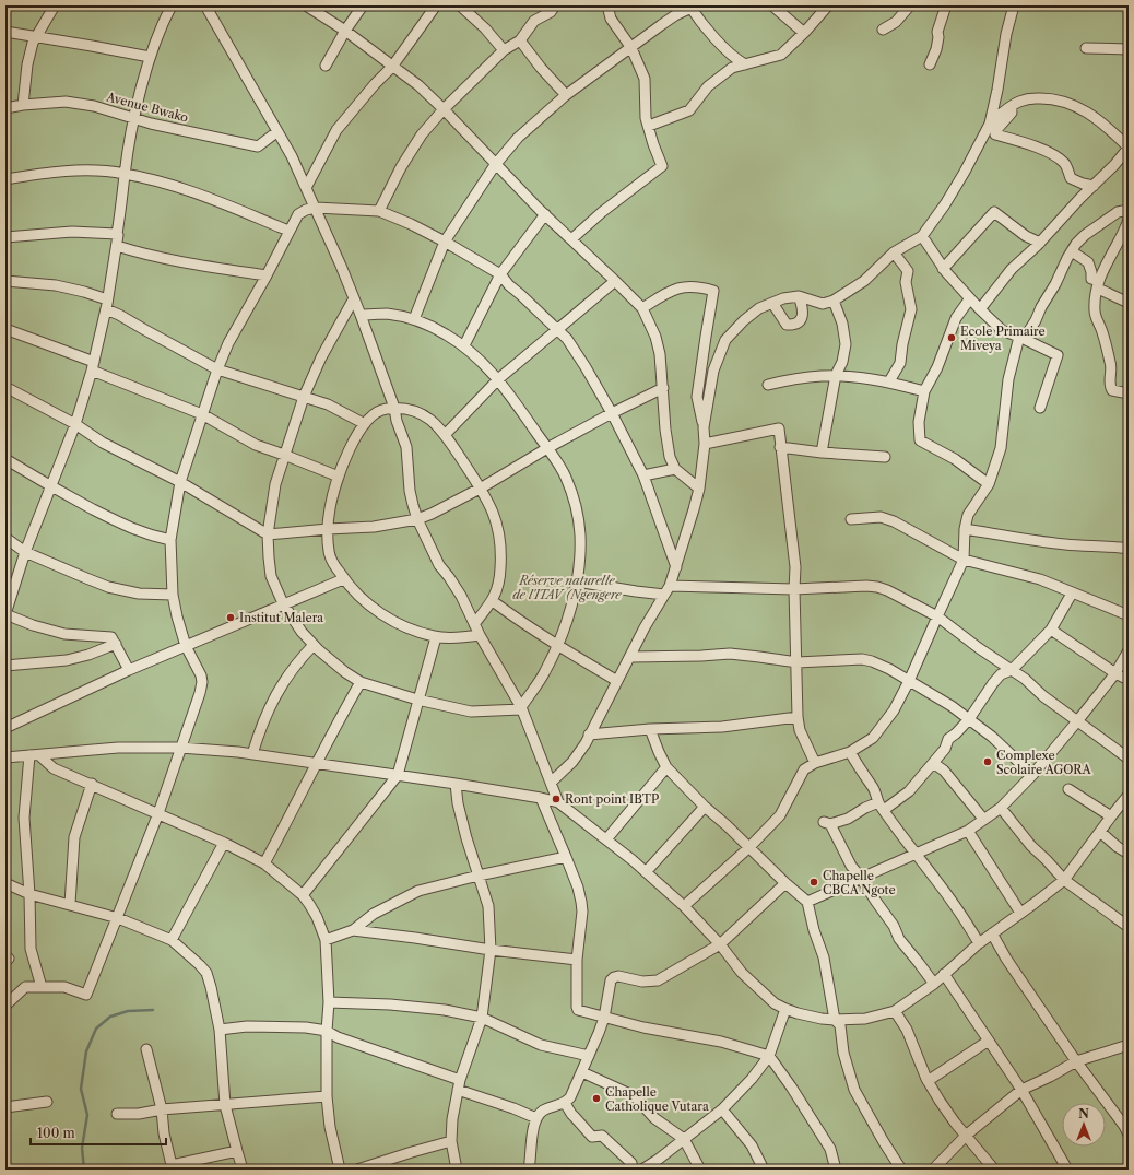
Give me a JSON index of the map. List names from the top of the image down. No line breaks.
{"streets":{"street":["Avenue Bwako"]},"parks":["Réserve naturelle de l'ITAV (Ngengere"],"places":["Ecole Primaire Miveya","Institut Malera","Complexe Scolaire AGORA","Ront point IBTP","Chapelle CBCA Ngote","Chapelle Catholique Vutara"],"scale_bar":"100 m","north":"top"}
